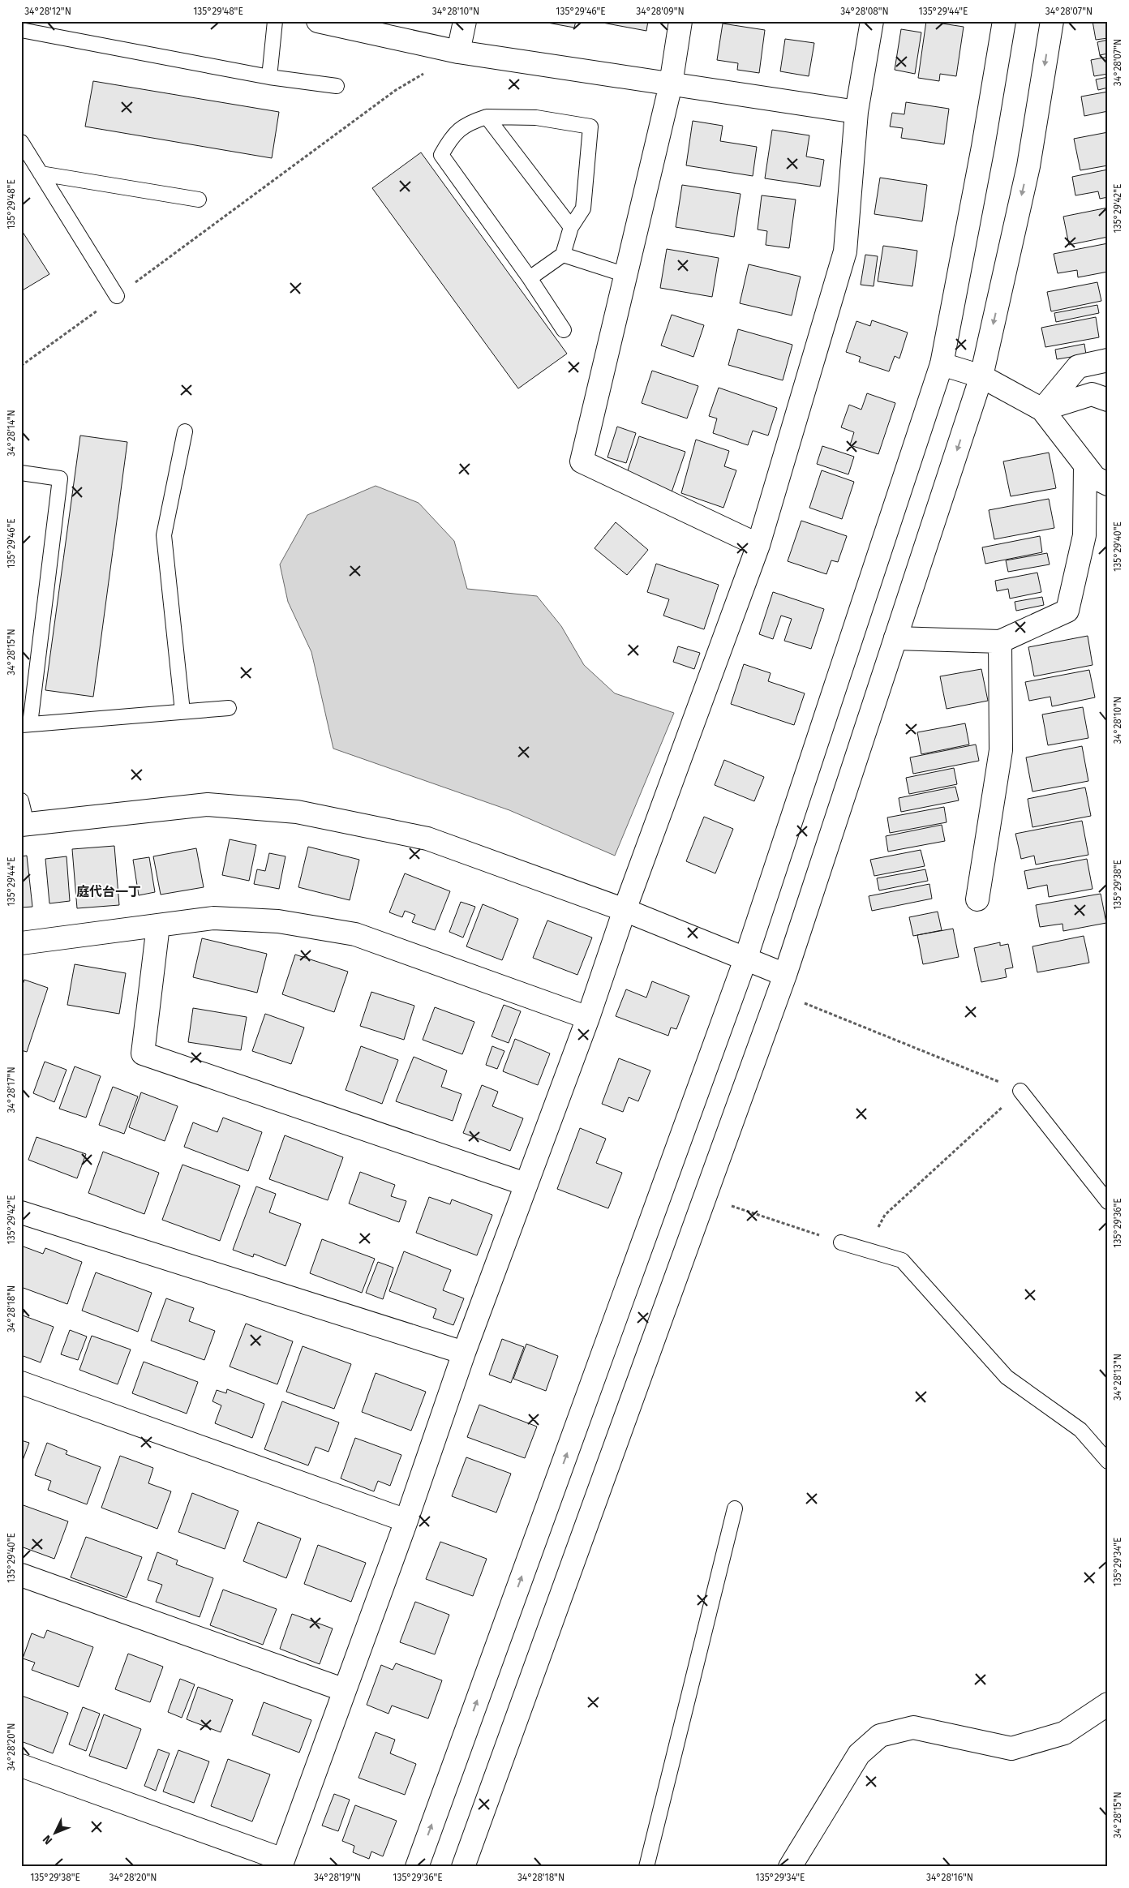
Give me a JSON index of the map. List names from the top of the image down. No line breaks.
{"districts":["庭代台一丁"],"north":"bottom left","coordinates":["34°28'12\"N","135°29'48\"E","34°28'10\"N","135°29'46\"E","34°28'09\"N","34°28'08\"N","135°29'44\"E","34°28'07\"N","135°29'42\"E","34°28'14\"N","135°29'40\"E","34°28'15\"N","135°29'38\"E","34°28'17\"N","135°29'36\"E","34°28'18\"N","34°28'13\"N","135°29'34\"E","34°28'20\"N","34°28'19\"N","34°28'16\"N"]}
